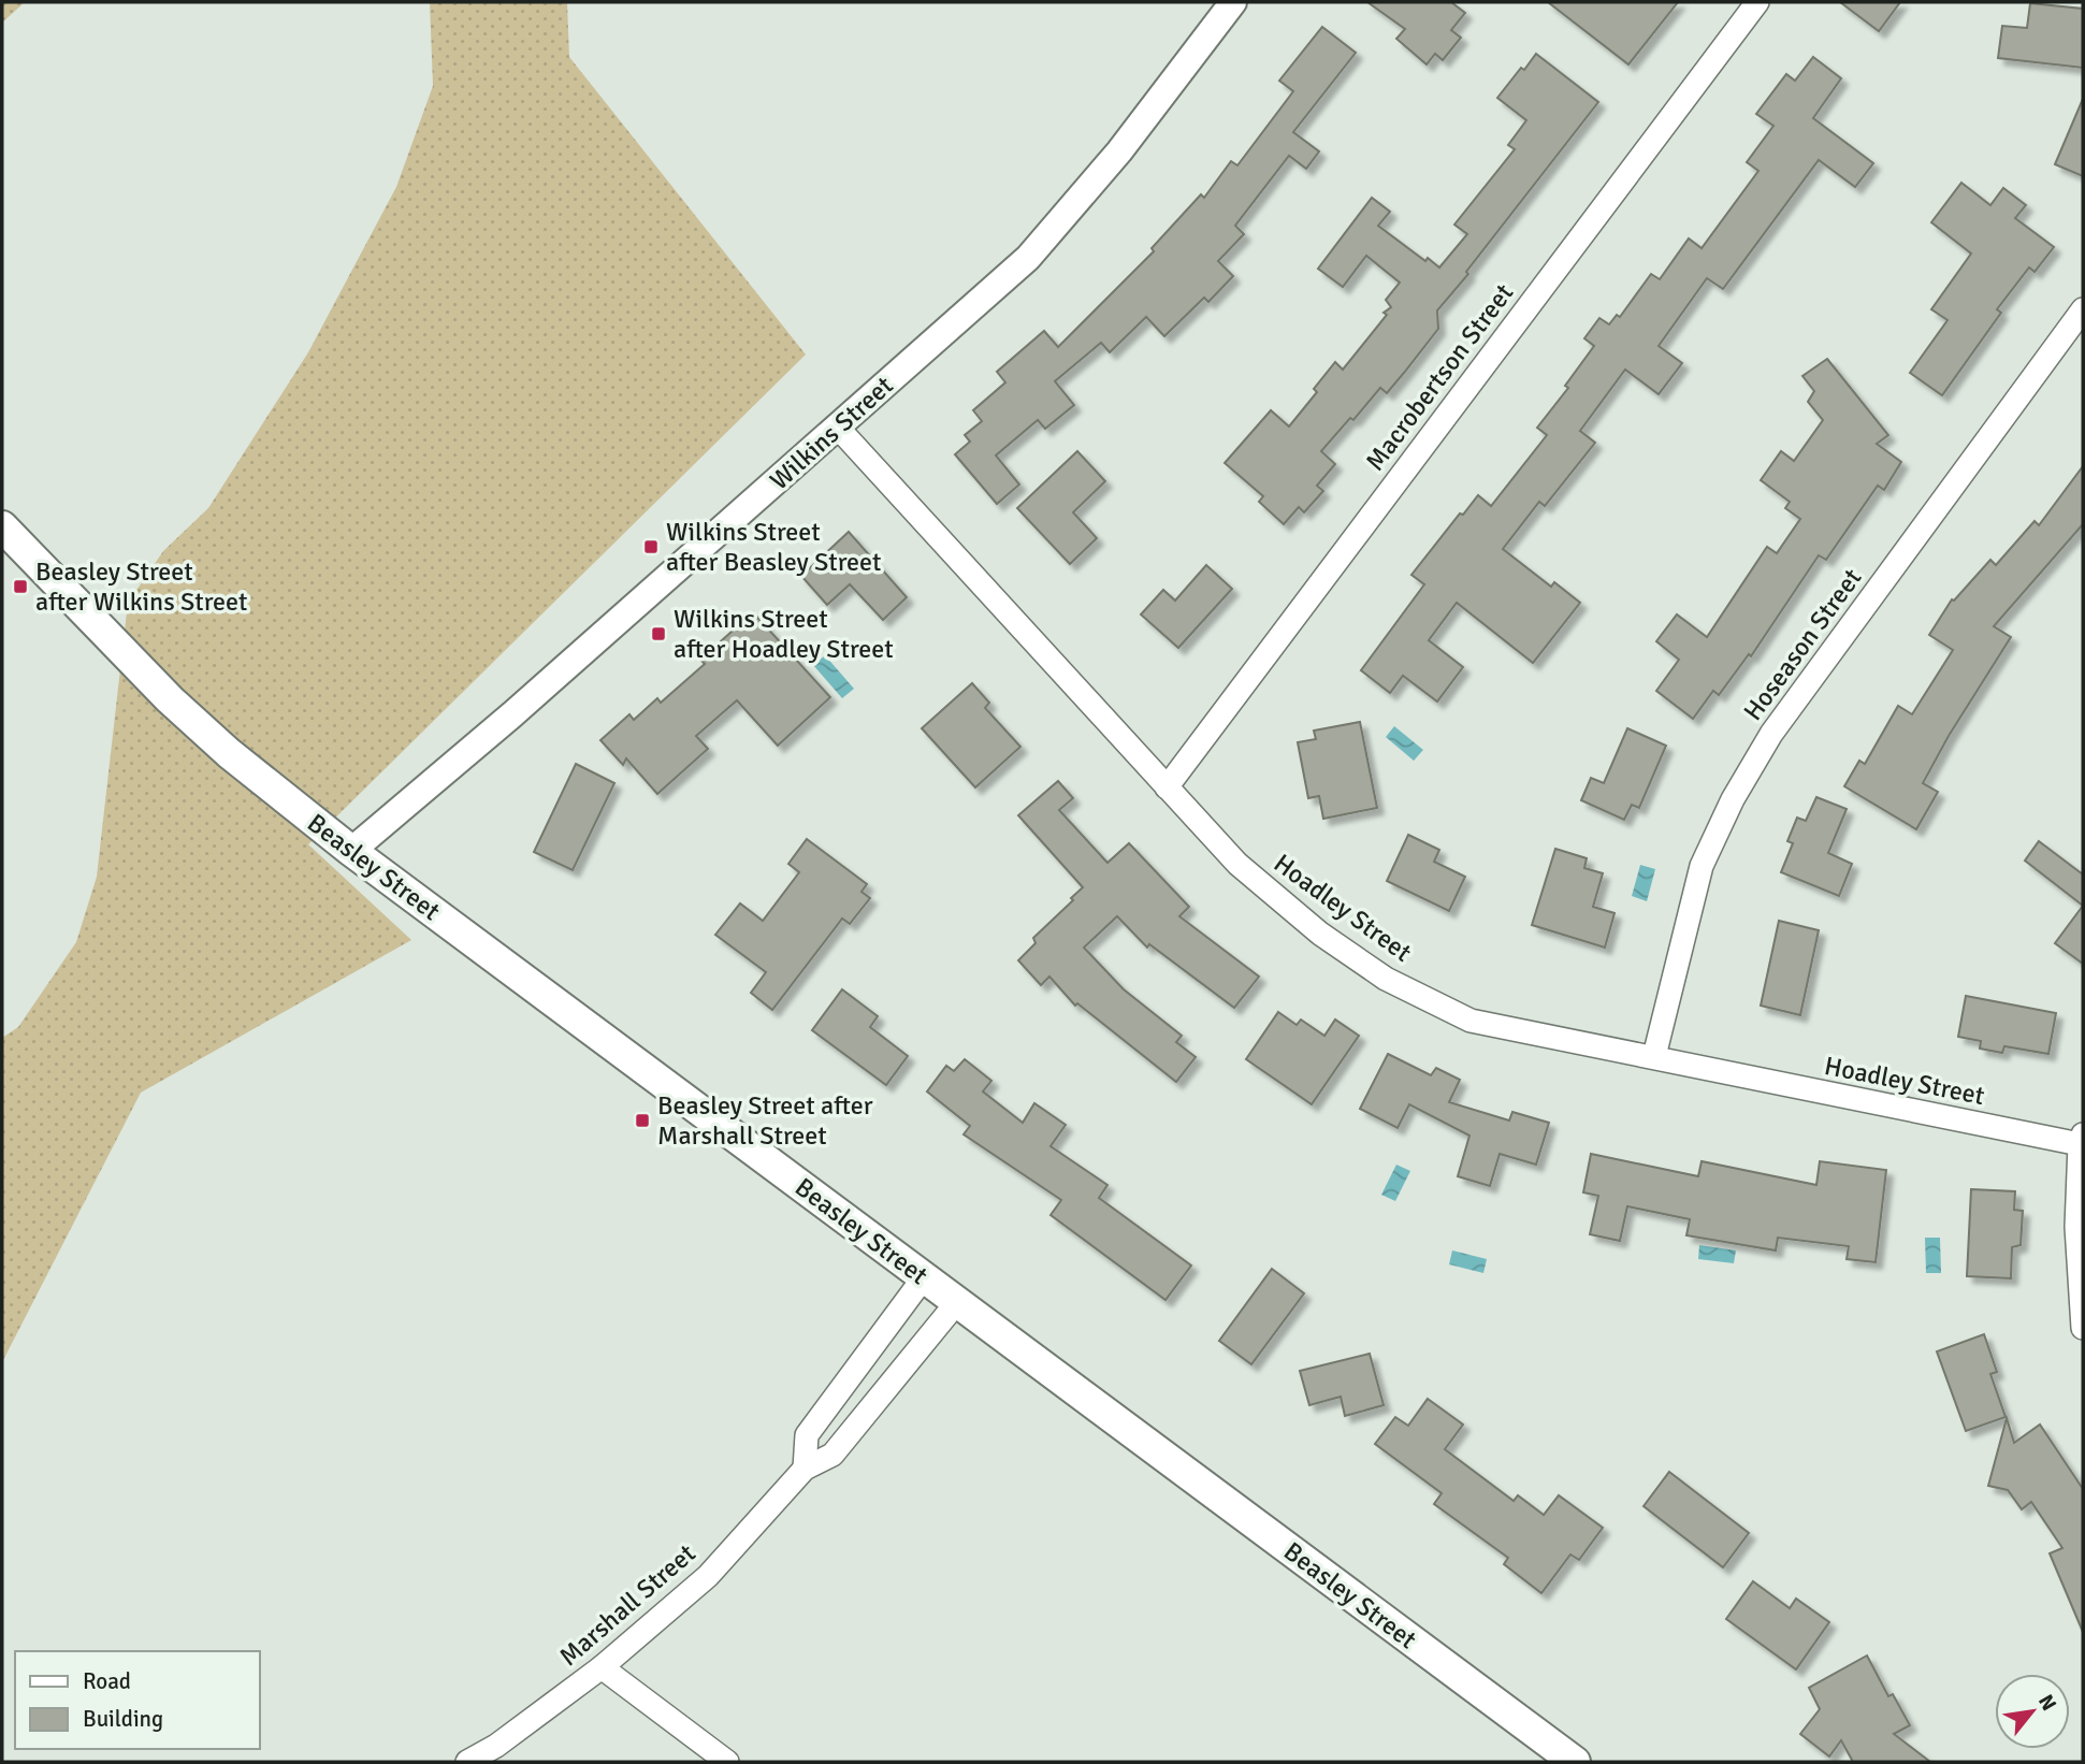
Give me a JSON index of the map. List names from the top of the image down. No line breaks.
{"streets":{"main road":["Beasley Street"],"street":["Macrobertson Street","Wilkins Street","Hoseason Street","Hoadley Street","Marshall Street"]},"crossings":[["Macrobertson Street","Hoadley Street"],["Wilkins Street","Beasley Street"],["Wilkins Street","Hoadley Street"],["Hoseason Street","Hoadley Street"],["Beasley Street","Marshall Street"]],"places":{"transit":["Wilkins Street after Beasley Street","Beasley Street after Wilkins Street","Wilkins Street after Hoadley Street","Beasley Street after Marshall Street"]},"legend":["Road","Building"],"north":"top right"}
